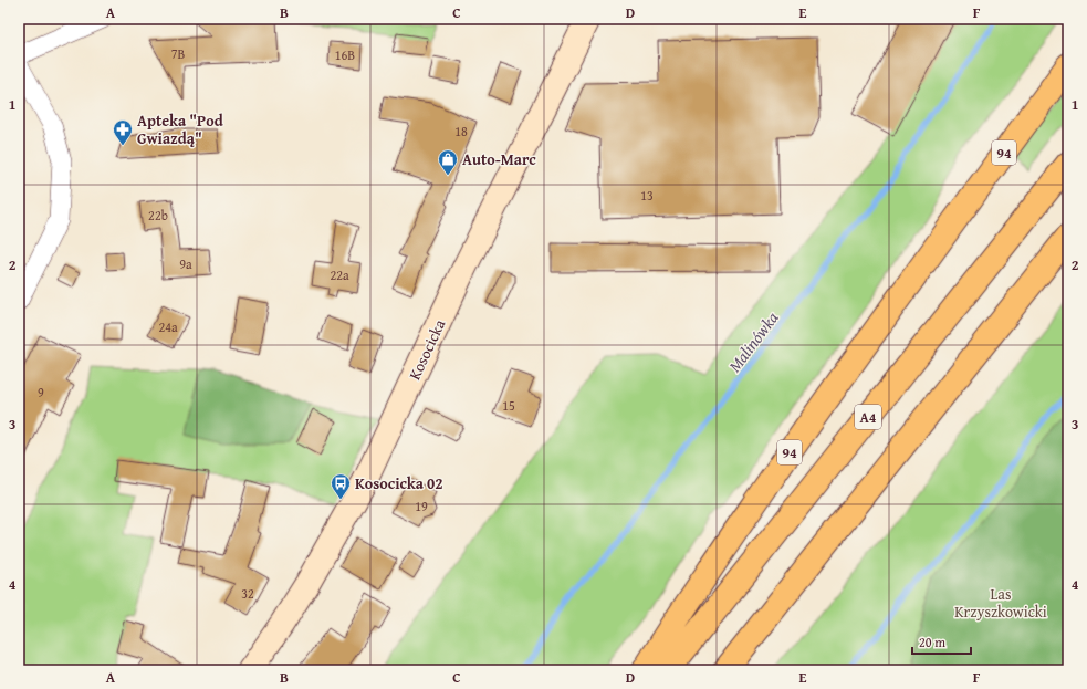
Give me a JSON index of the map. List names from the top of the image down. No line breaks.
{"streets":{"highway":["94","A4"],"street":["Kosocicka"]},"water":["Malinówka"],"parks":["Las Krzyszkowicki"],"places":{"pharmacy":["Apteka \"Pod Gwiazdą\""],"shop":["Auto-Marc"],"bus stop":["Kosocicka 02"]},"house_numbers":["7B","16B","18","13","22b","9a","22a","24a","9","15","19","32"],"scale_bar":"20 m","grid":{"columns":["A","B","C","D","E","F"],"rows":["1","2","3","4"]}}
